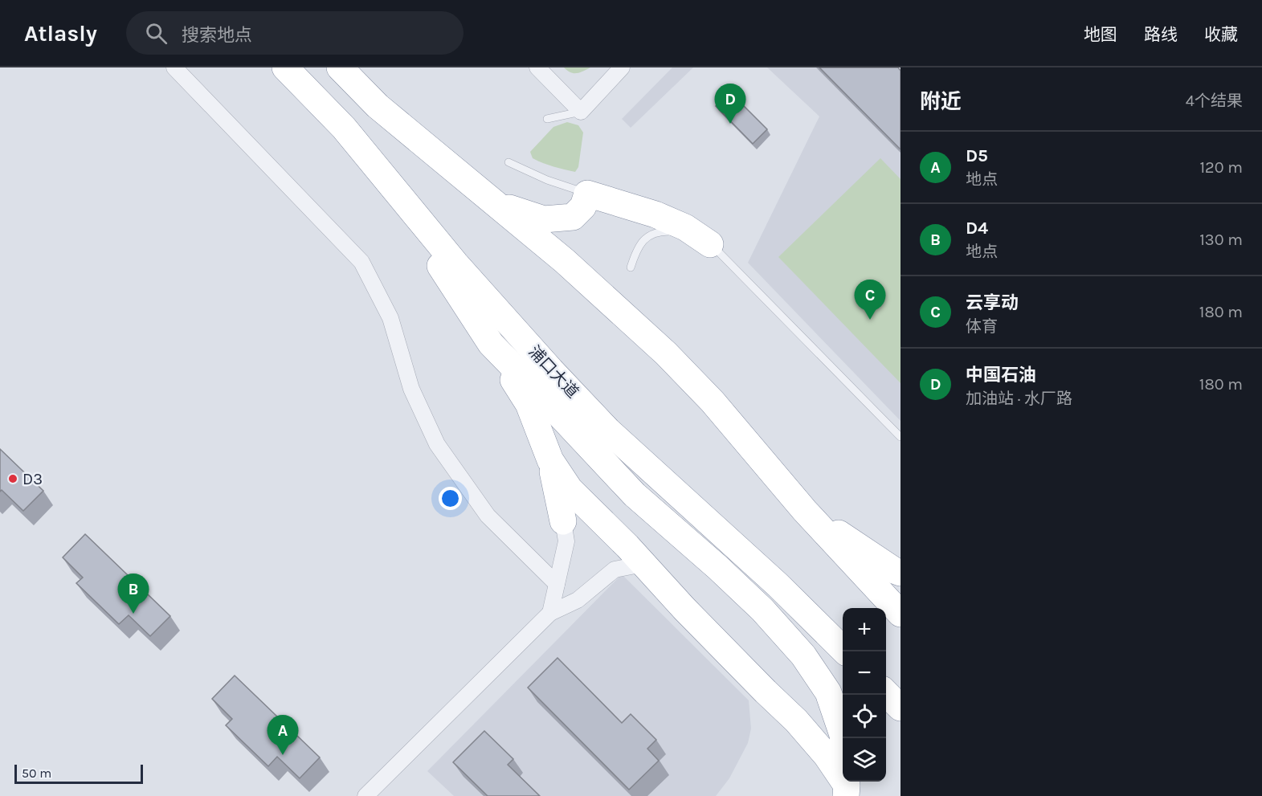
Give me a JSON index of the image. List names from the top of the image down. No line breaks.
{"streets":{"highway":["浦口大道"]},"places":["D3"],"scale_bar":"50 m","page":{"header":"Atlasly","search":"搜索地点","nav":["地图","路线","收藏"],"heading":["附近","4个结果"],"pins":["D","C","B","A"],"list":[{"mark":"A","name":"D5","note":"地点","value":"120 m"},{"mark":"B","name":"D4","note":"地点","value":"130 m"},{"mark":"C","name":"云享动","note":"体育","value":"180 m"},{"mark":"D","name":"中国石油","note":"加油站 · 水厂路","value":"180 m"}],"map_buttons":["+","−"],"scale":"50 m"}}
